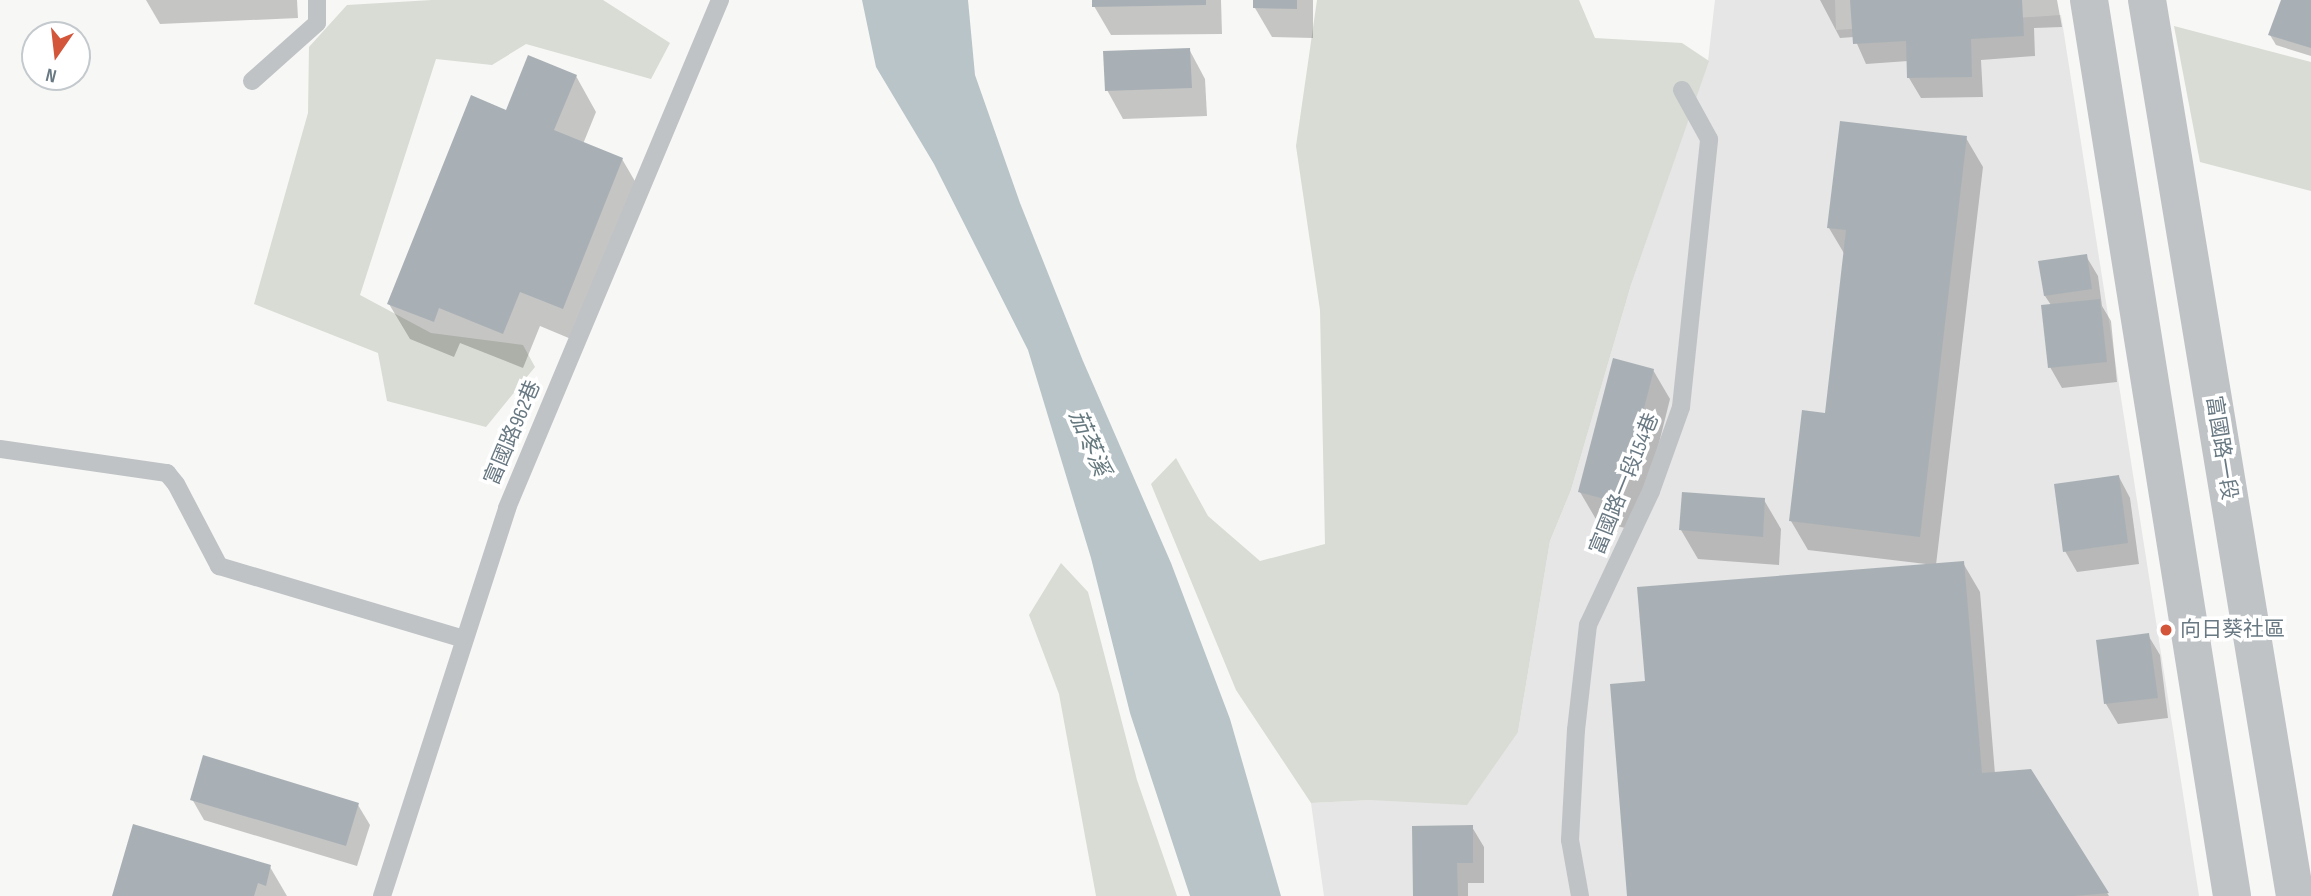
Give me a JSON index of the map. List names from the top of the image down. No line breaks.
{"streets":{"street":["富國路一段"],"lane":["富國路962巷","富國路一段154巷"]},"water":["茄苳溪"],"places":["向日葵社區"],"north":"bottom"}
